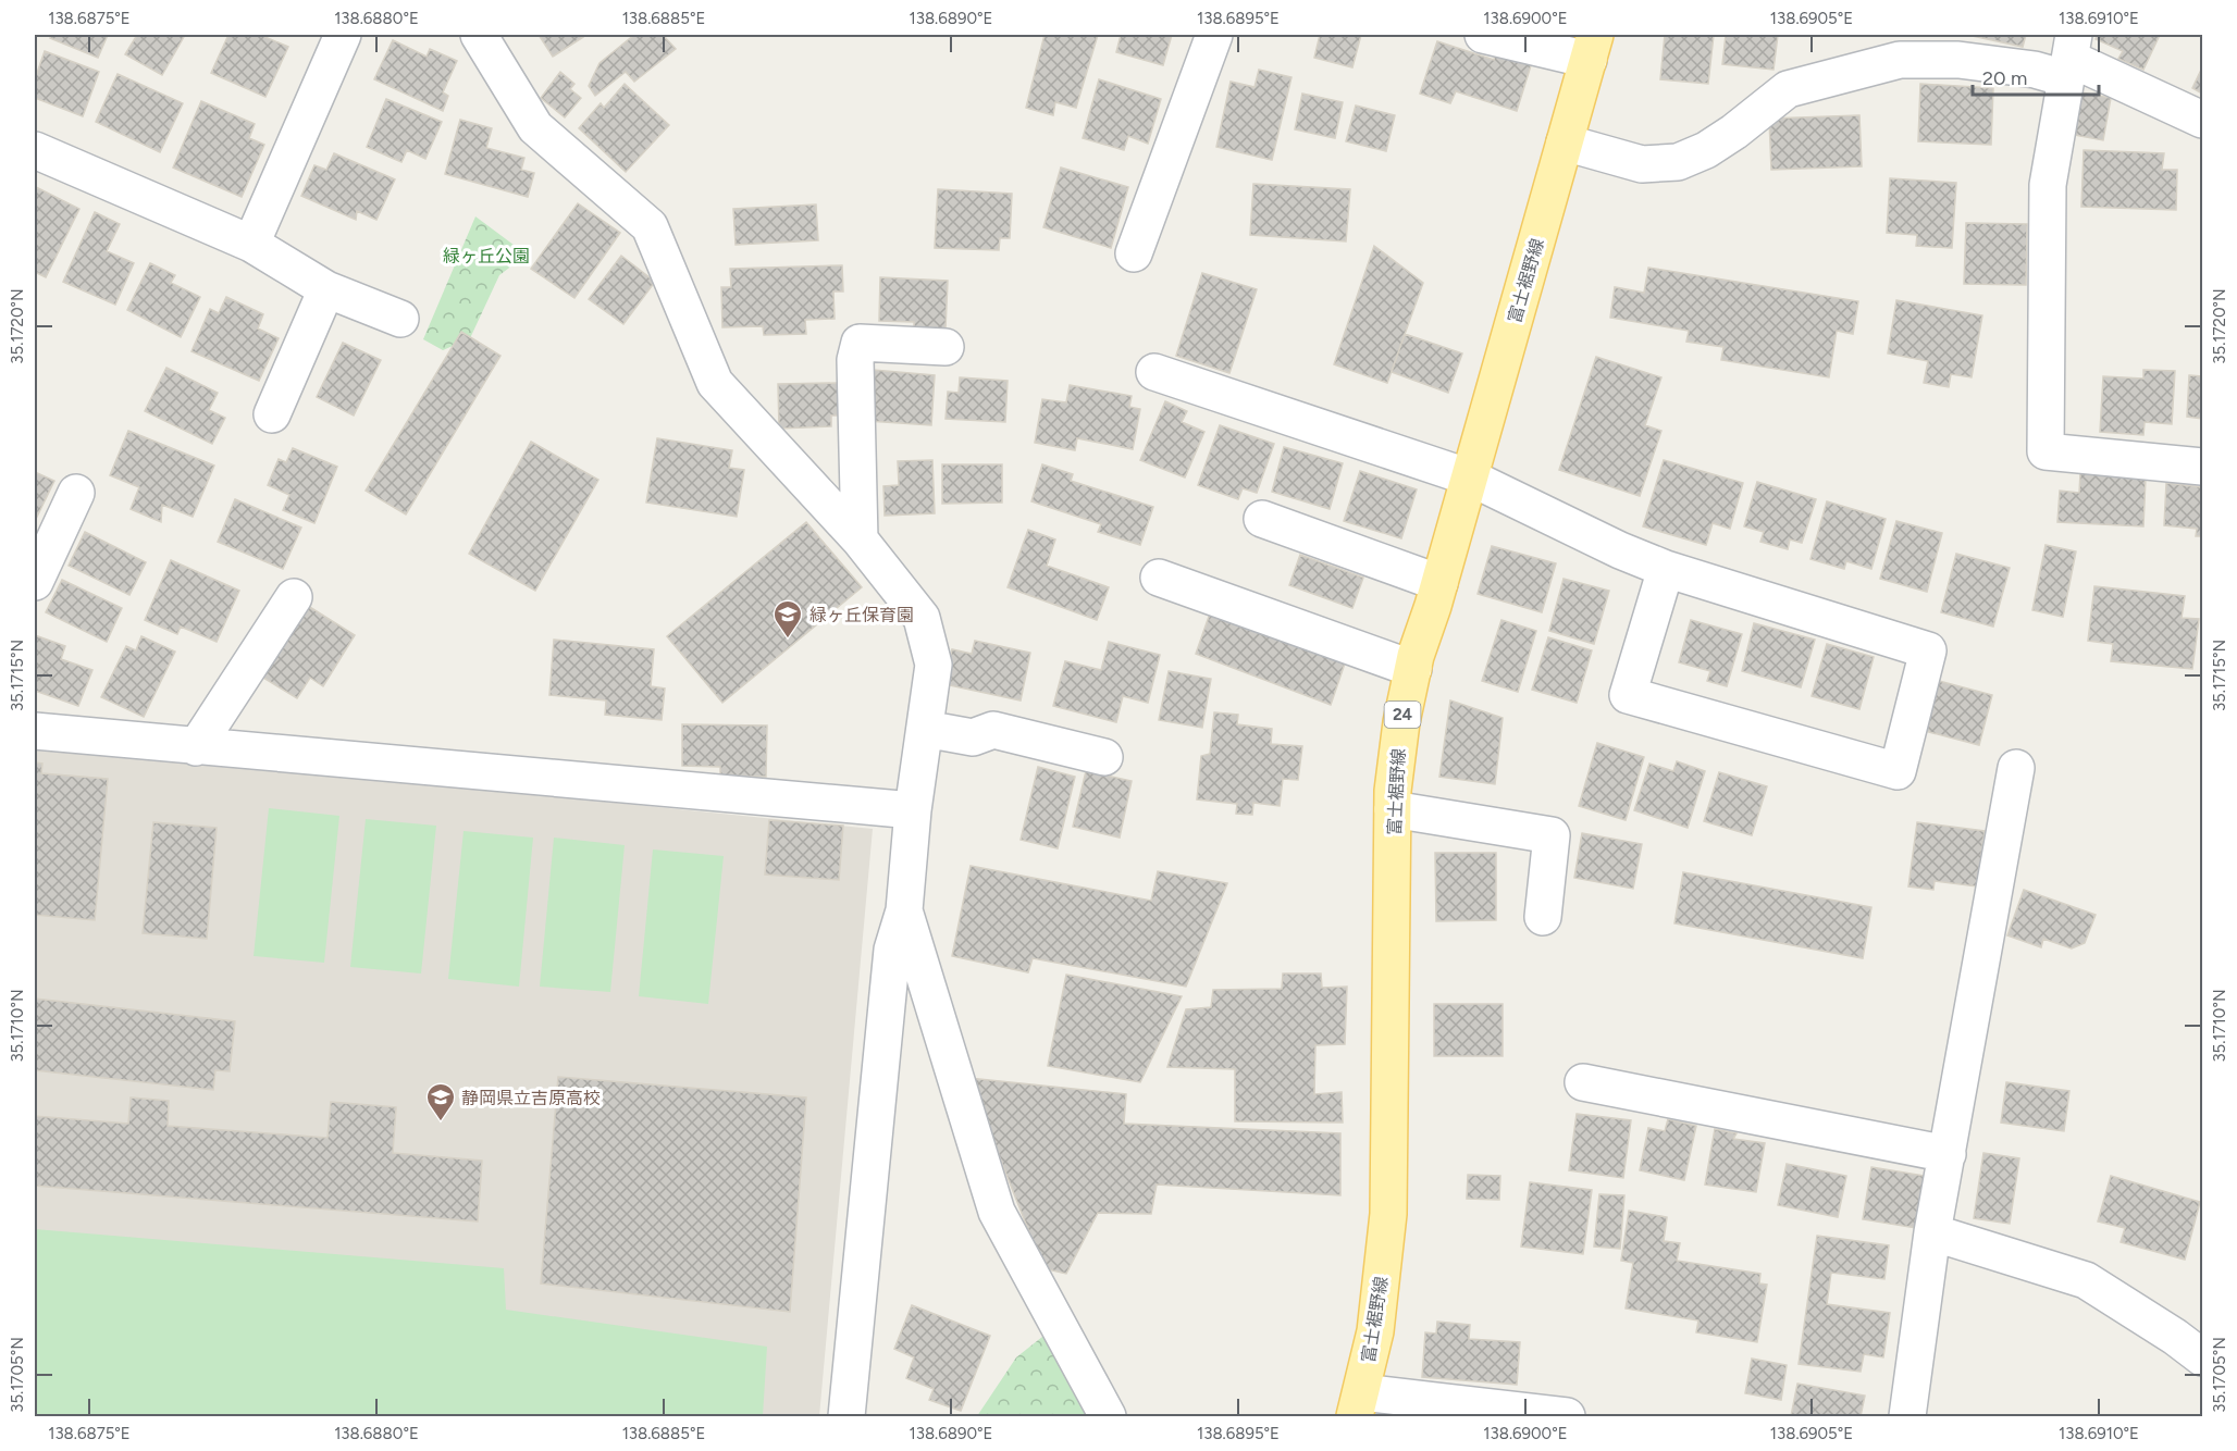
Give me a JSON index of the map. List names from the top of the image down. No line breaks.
{"streets":{"main road":["富士裾野線","24"]},"parks":["緑ヶ丘公園"],"places":{"school or university":["緑ヶ丘保育園","静岡県立吉原高校"]},"scale_bar":"20 m","coordinates":["138.6875°E","138.6880°E","138.6885°E","138.6890°E","138.6895°E","138.6900°E","138.6905°E","138.6910°E","35.1720°N","35.1715°N","35.1710°N","35.1705°N"]}
